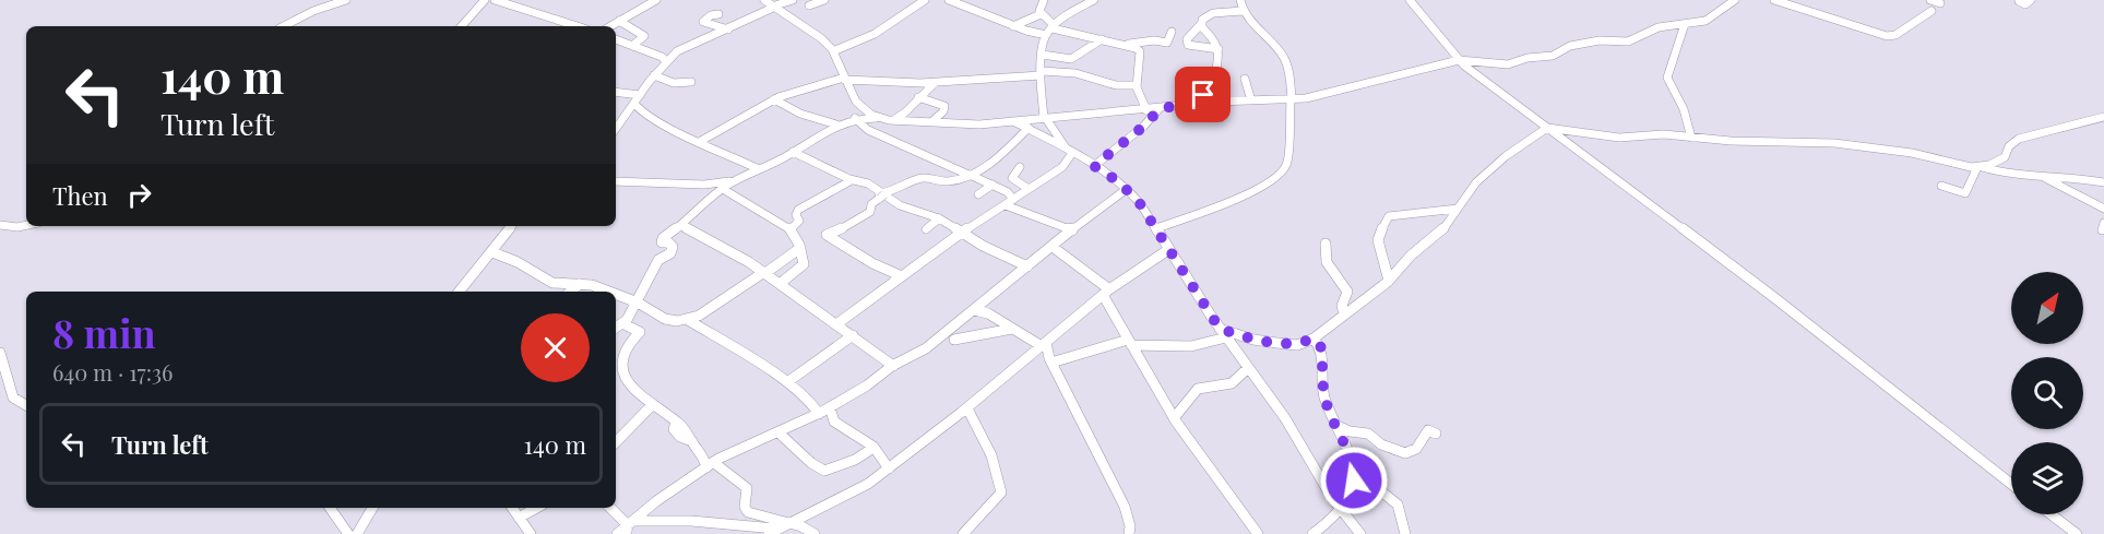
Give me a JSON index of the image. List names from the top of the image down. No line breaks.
{"north":"top right","page":{"turn":["140 m","Turn left"],"then":"Then","heading":["8 min","640 m · 17:36"],"list":[{"name":"Turn left","value":"140 m"}]}}
